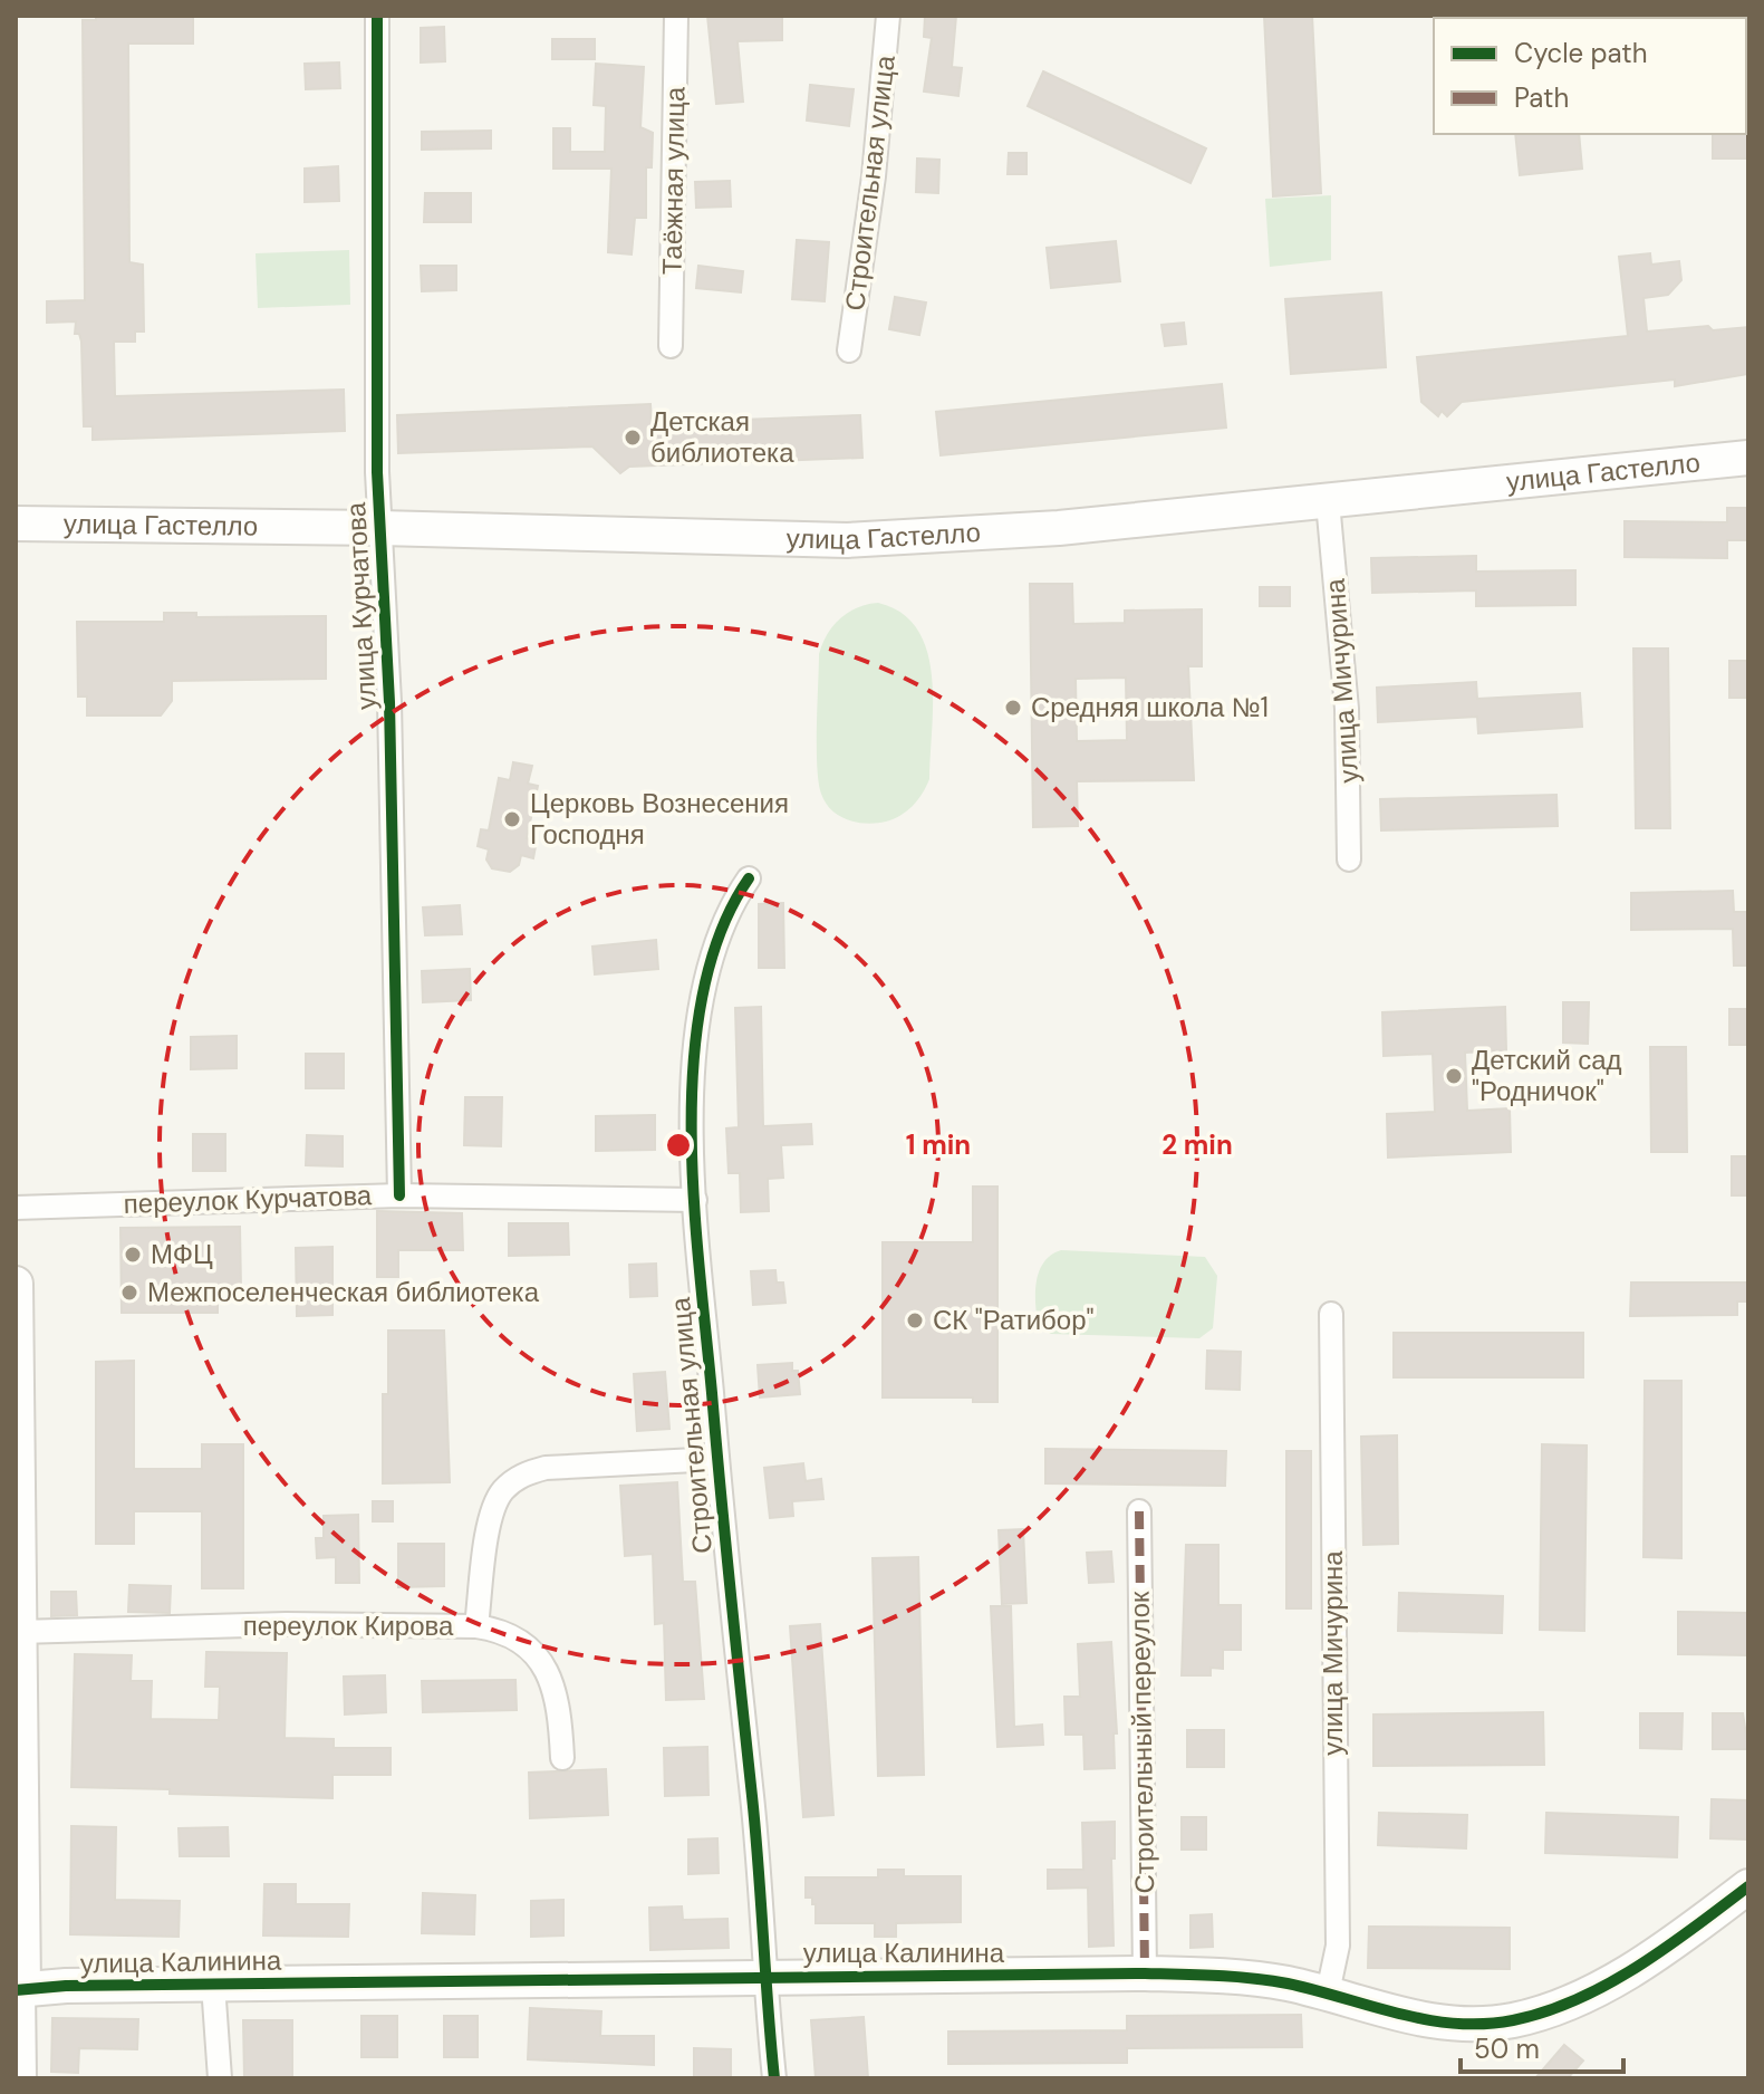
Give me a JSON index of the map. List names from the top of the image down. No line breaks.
{"streets":{"street":["Таёжная улица","Строительная улица","улица Гастелло","улица Курчатова","улица Мичурина","переулок Курчатова","переулок Кирова","Строительный переулок","улица Калинина"]},"crossings":[["Строительная улица","переулок Курчатова"],["Строительная улица","переулок Кирова"],["Строительная улица","улица Калинина"],["улица Гастелло","улица Курчатова"],["улица Гастелло","улица Мичурина"],["улица Курчатова","переулок Курчатова"],["улица Мичурина","улица Калинина"],["Строительный переулок","улица Калинина"]],"places":["Детская библиотека","Средняя школа №1","Церковь Вознесения Господня","Детский сад \"Родничок\"","МФЦ","Межпоселенческая библиотека","СК \"Ратибор\""],"legend":["Cycle path","Path"],"scale_bar":"50 m","rings":["1 min","2 min"]}
